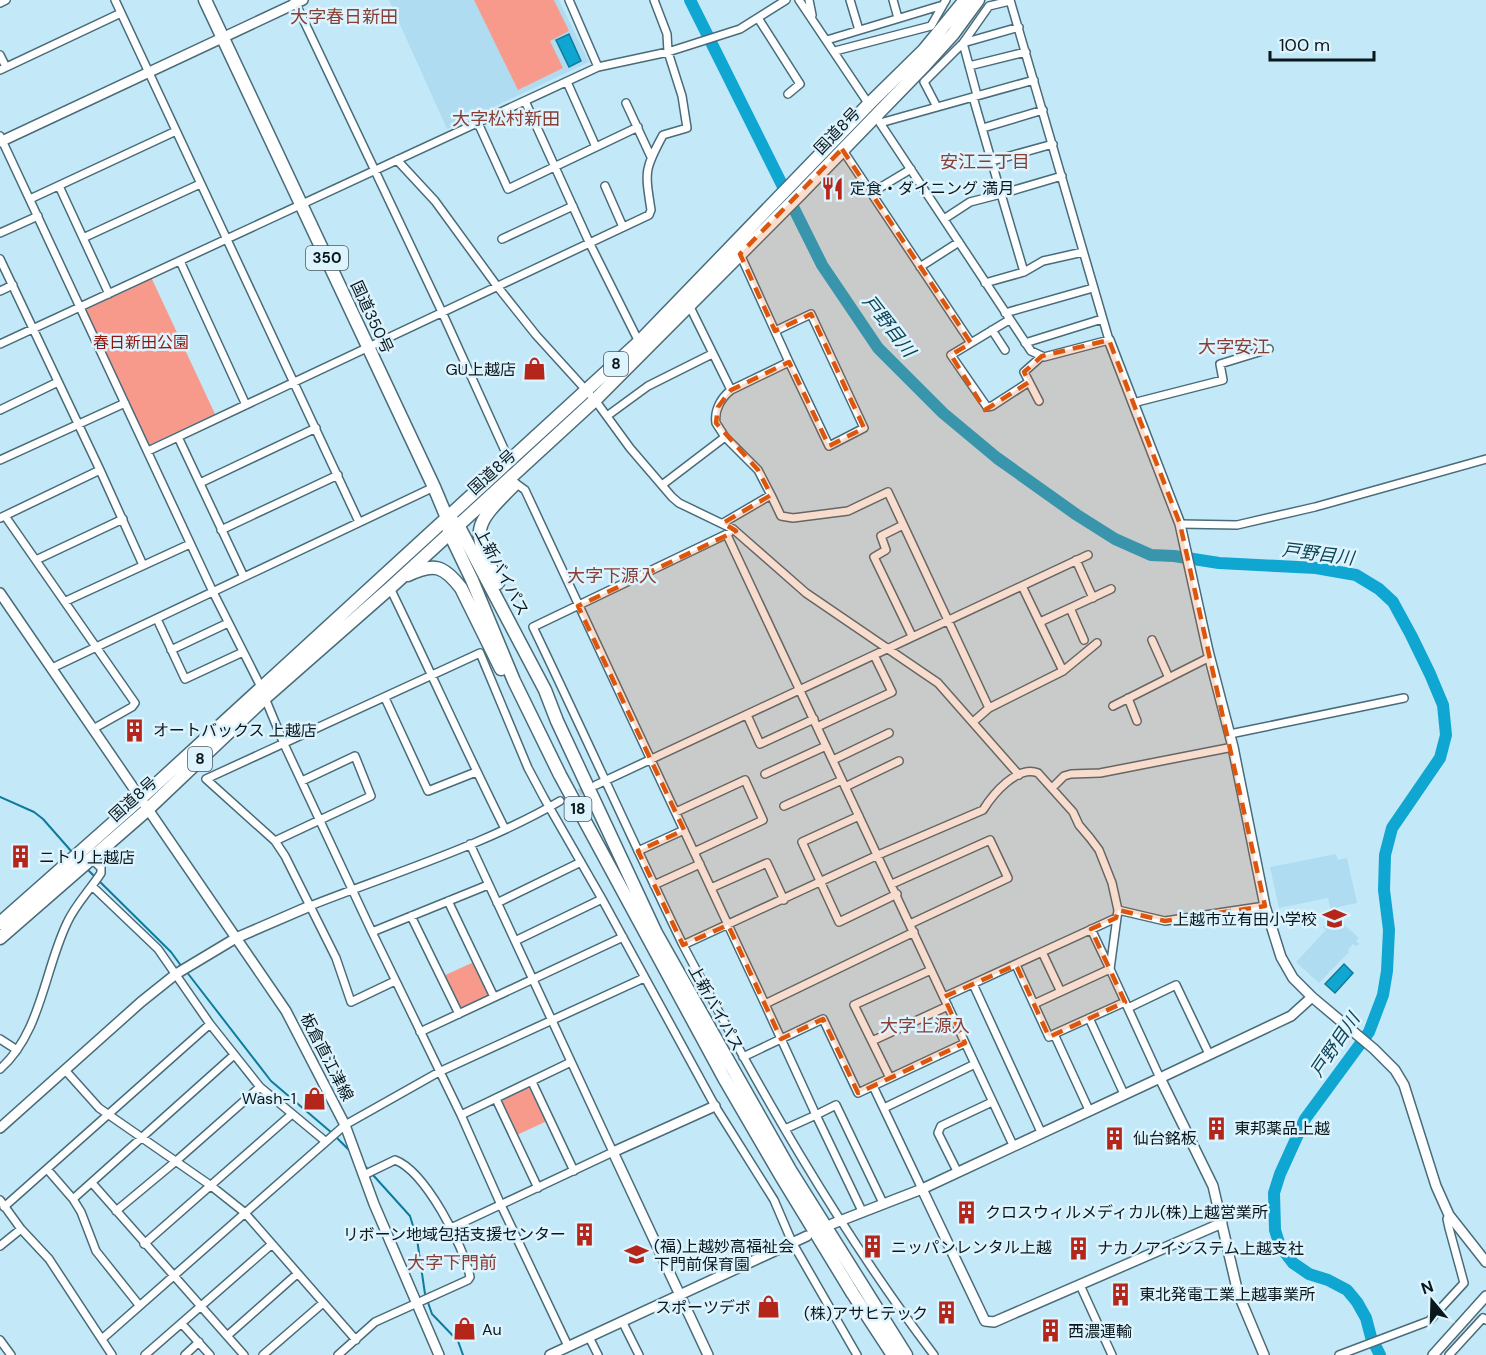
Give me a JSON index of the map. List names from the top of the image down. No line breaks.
{"streets":{"highway":["国道8号","350","国道350号","8","上新バイパス","18"],"street":["板倉直江津線"]},"crossings":[["国道8号","国道350号"],["国道8号","上新バイパス"],["国道8号","板倉直江津線"],["国道350号","上新バイパス"]],"districts":["大字春日新田","大字松村新田","安江三丁目","大字安江","大字下源入","大字上源入","大字下門前"],"water":["戸野目川"],"parks":["春日新田公園"],"places":{"restaurant":["定食・ダイニング 満月"],"shop":["GU上越店","Wash-1","スポーツデポ","Au"],"building":["オートバックス 上越店","ニトリ上越店","東邦薬品上越","仙台銘板","クロスウィルメディカル(株)上越営業所","リボーン地域包括支援センター","ニッパンレンタル上越","ナカノアイシステム上越支社","東北発電工業上越事業所","(株)アサヒテック","西濃運輸"],"school or university":["上越市立有田小学校","(福)上越妙高福祉会 下門前保育園"]},"scale_bar":"100 m","north":"top"}
